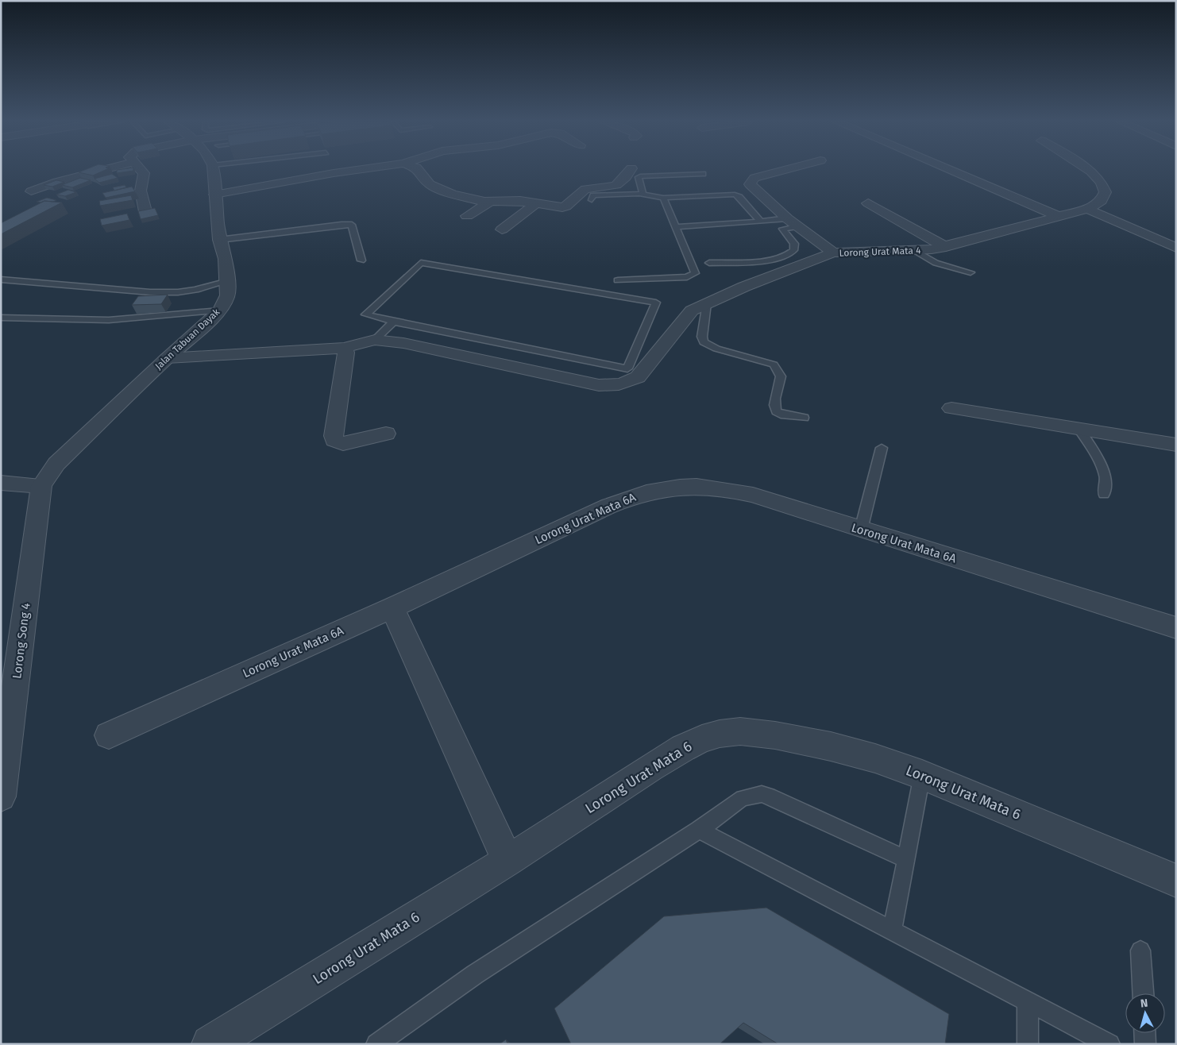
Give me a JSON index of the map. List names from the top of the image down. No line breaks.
{"streets":{"street":["Lorong Urat Mata 4","Jalan Tabuan Dayak","Lorong Urat Mata 6A","Lorong Song 4","Lorong Urat Mata 6"]},"crossings":[["Jalan Tabuan Dayak","Lorong Song 4"]],"north":"top"}
